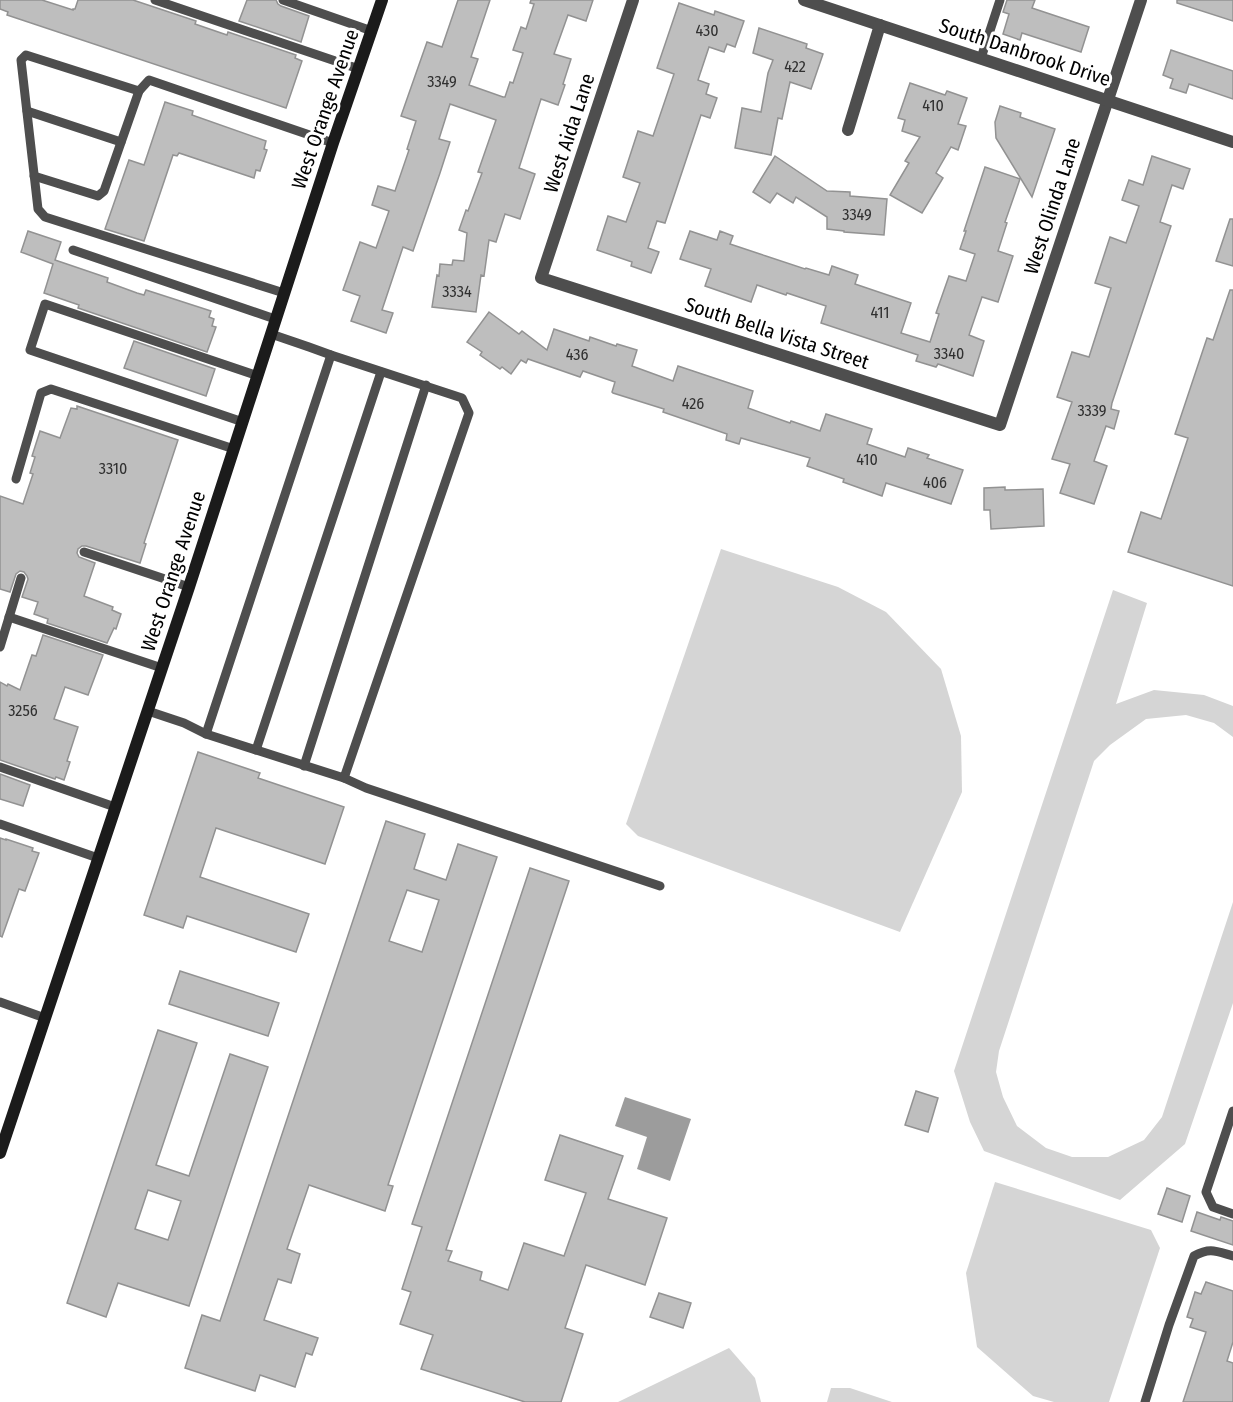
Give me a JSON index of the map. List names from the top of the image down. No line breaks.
{"streets":{"main road":["West Orange Avenue"],"street":["South Danbrook Drive","West Aida Lane","West Olinda Lane","South Bella Vista Street"]},"crossings":[["South Danbrook Drive","West Olinda Lane"],["West Aida Lane","South Bella Vista Street"],["West Olinda Lane","South Bella Vista Street"]],"house_numbers":["430","422","3349","410","3349","3334","411","3340","436","426","3339","410","3310","406","3256"]}
